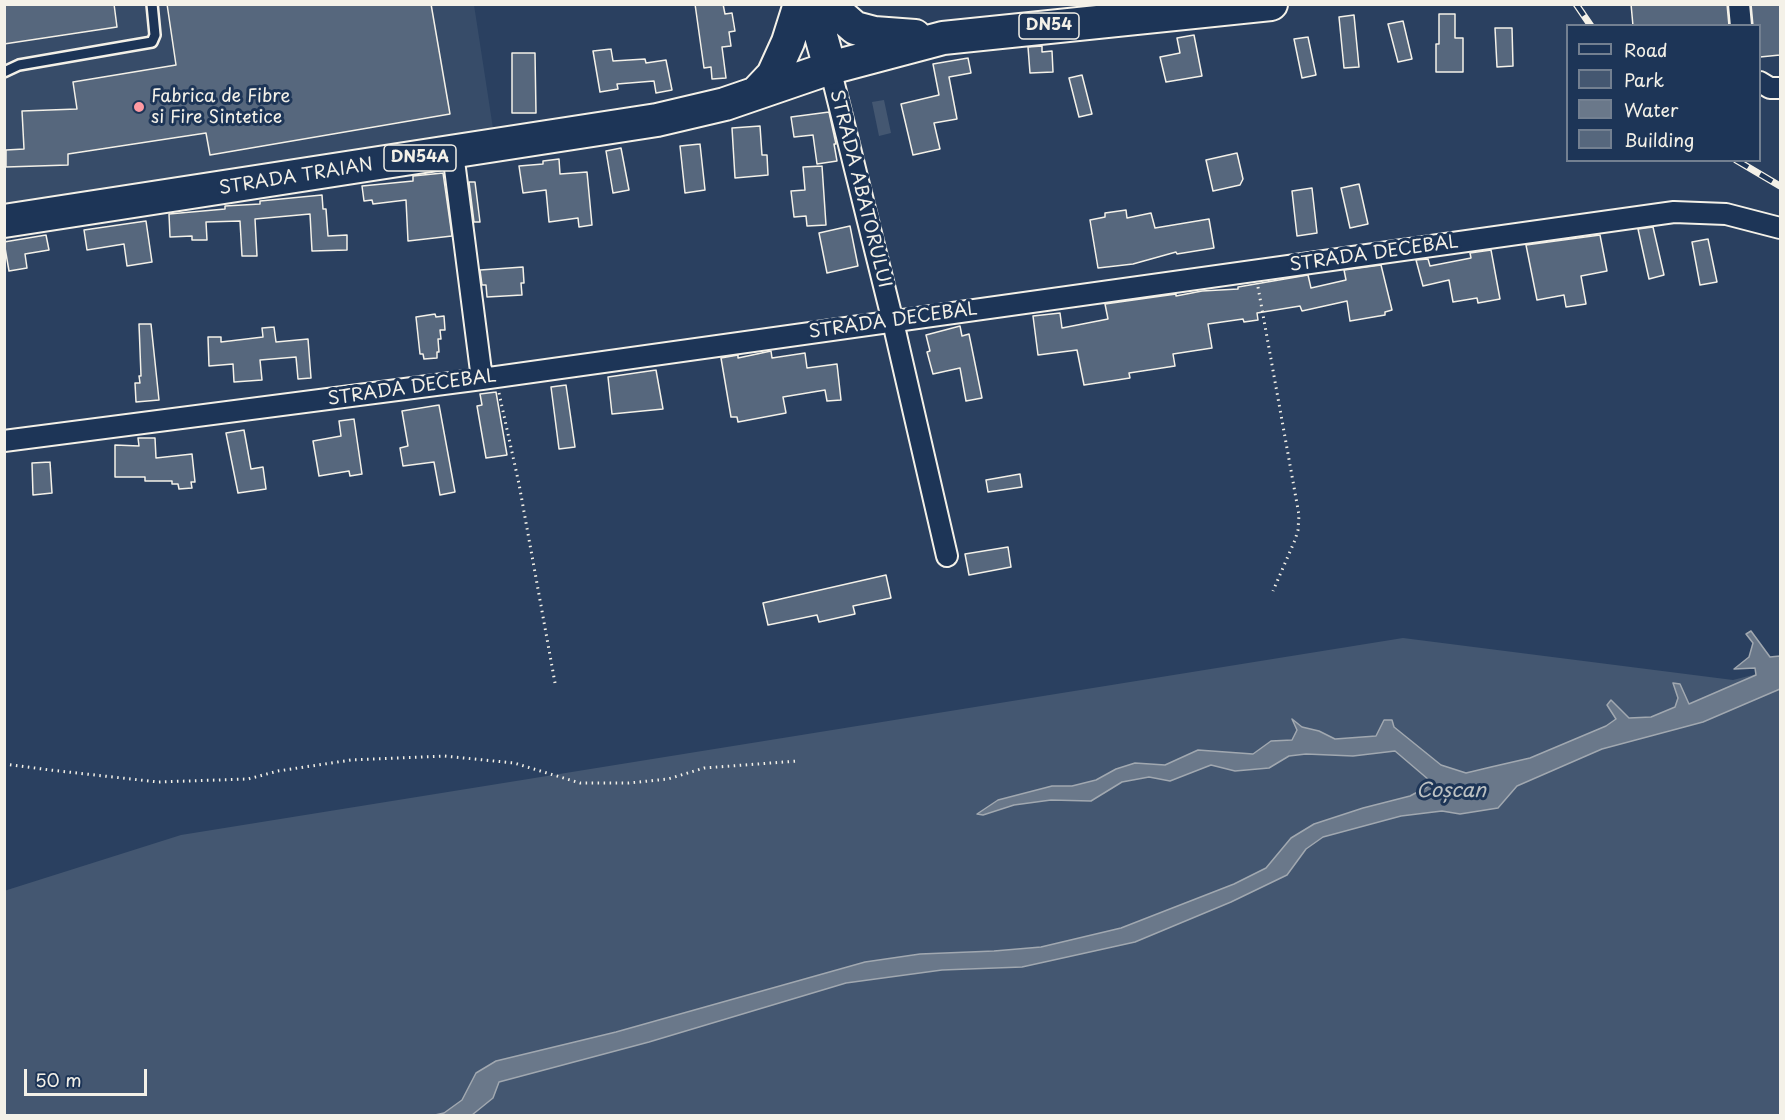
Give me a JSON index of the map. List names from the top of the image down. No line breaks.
{"streets":{"main road":["DN54","DN54A","STRADA TRAIAN"],"street":["STRADA ABATORULUI","STRADA DECEBAL"]},"crossings":[["DN54","STRADA TRAIAN"],["DN54","STRADA ABATORULUI"],["STRADA TRAIAN","STRADA ABATORULUI"],["STRADA ABATORULUI","STRADA DECEBAL"]],"water":["Coșcan"],"places":["Fabrica de Fibre si Fire Sintetice"],"legend":["Road","Park","Water","Building"],"scale_bar":"50 m"}
